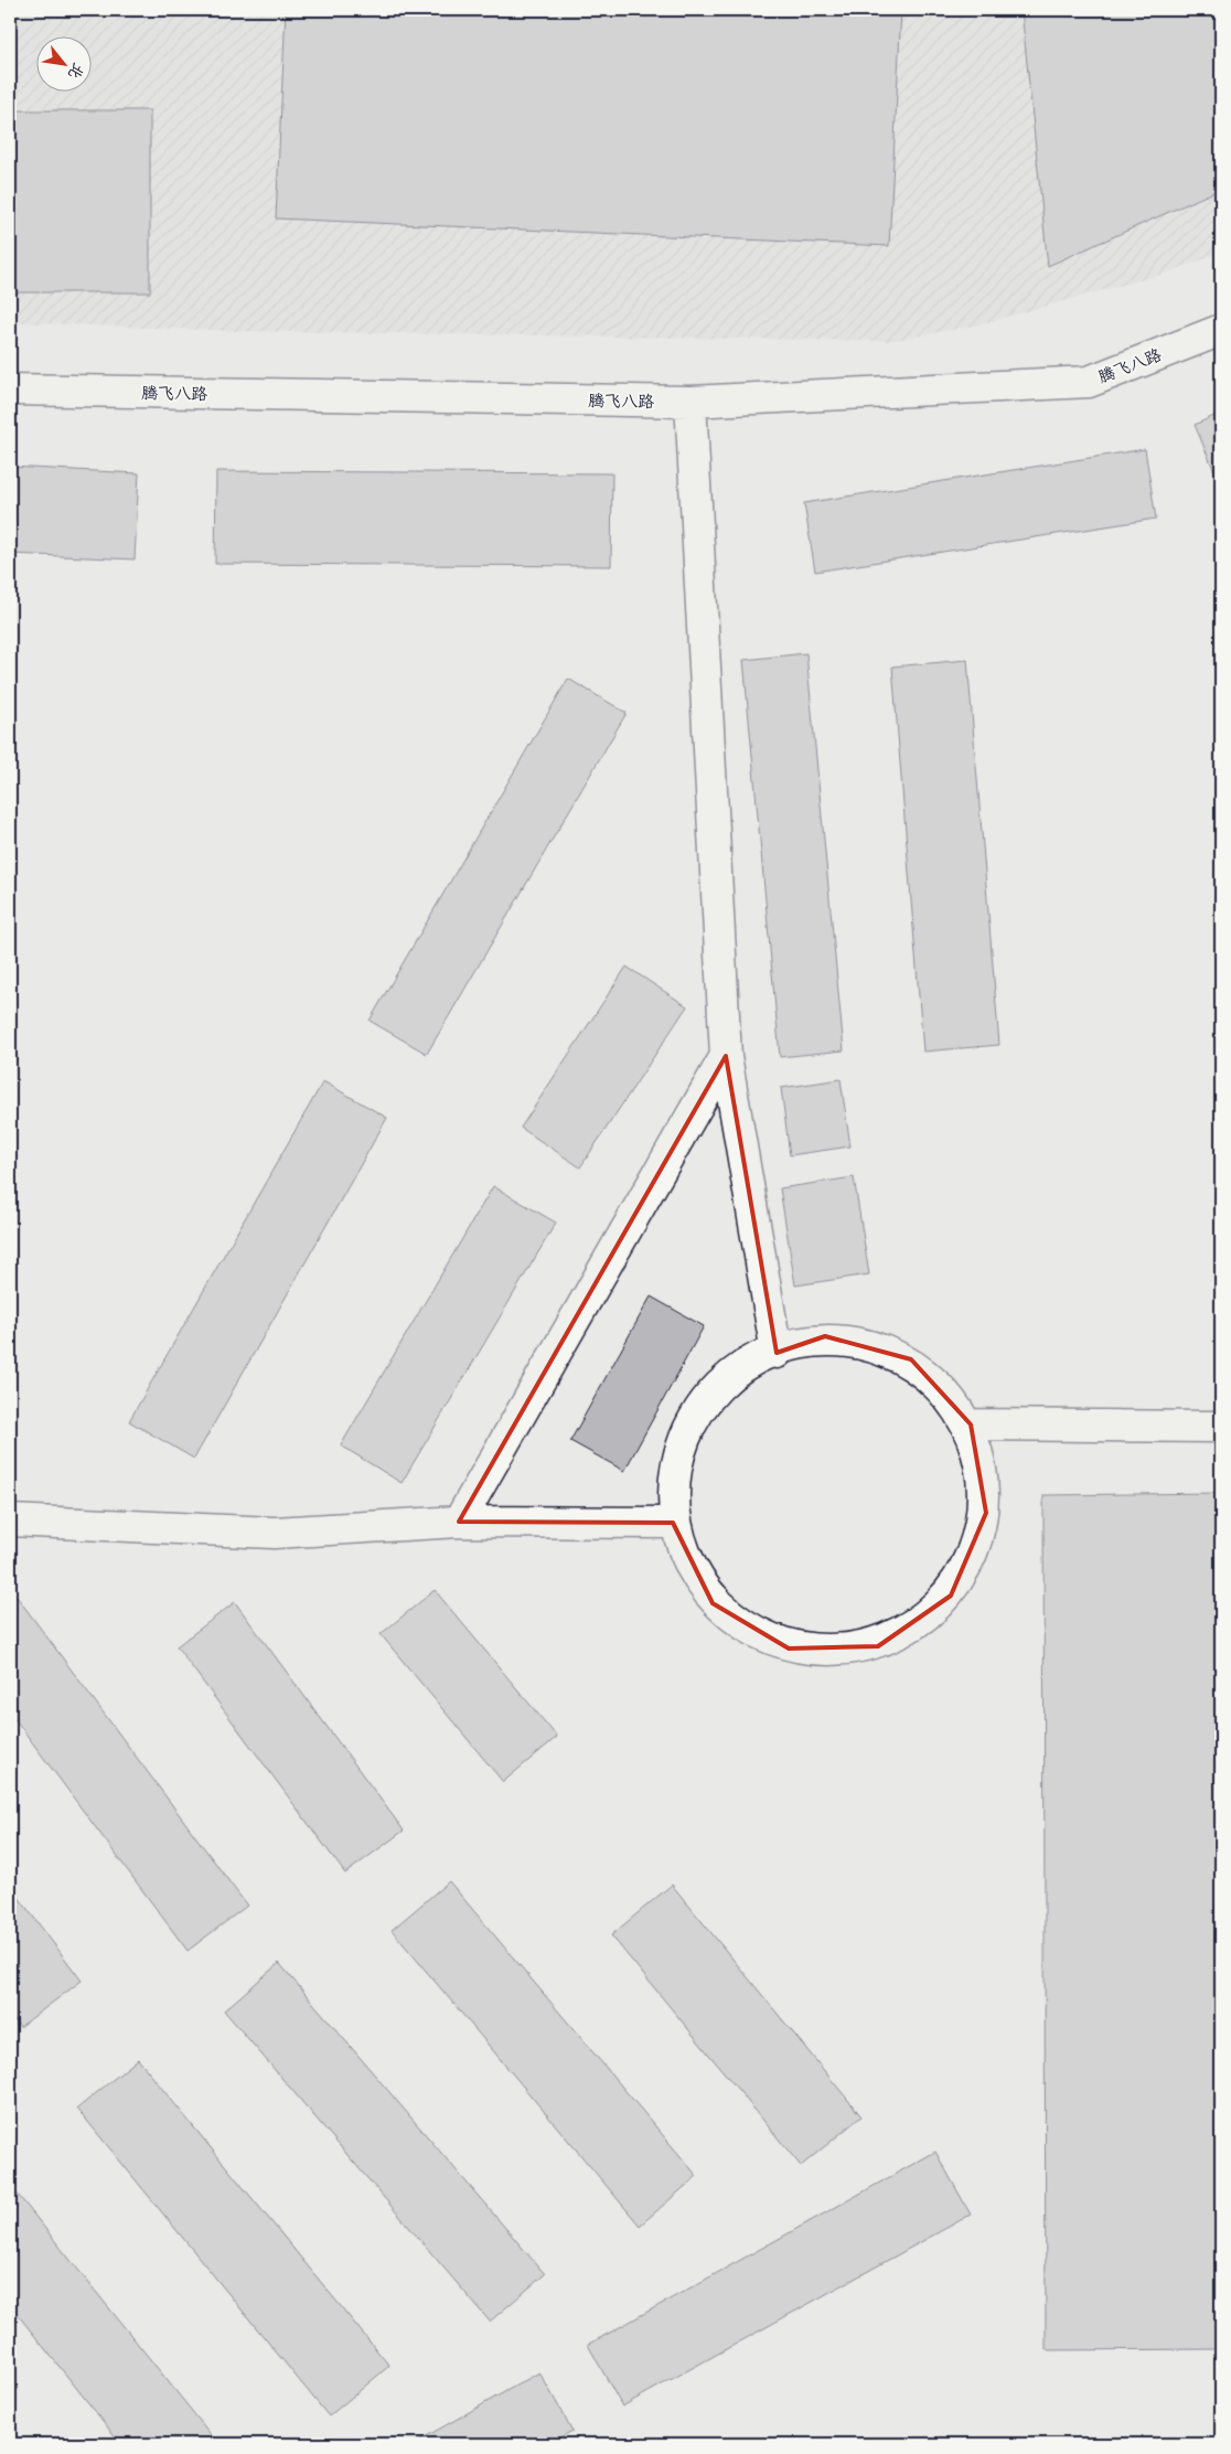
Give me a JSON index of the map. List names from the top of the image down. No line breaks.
{"streets":{"street":["腾飞八路"]},"north":"bottom right"}
